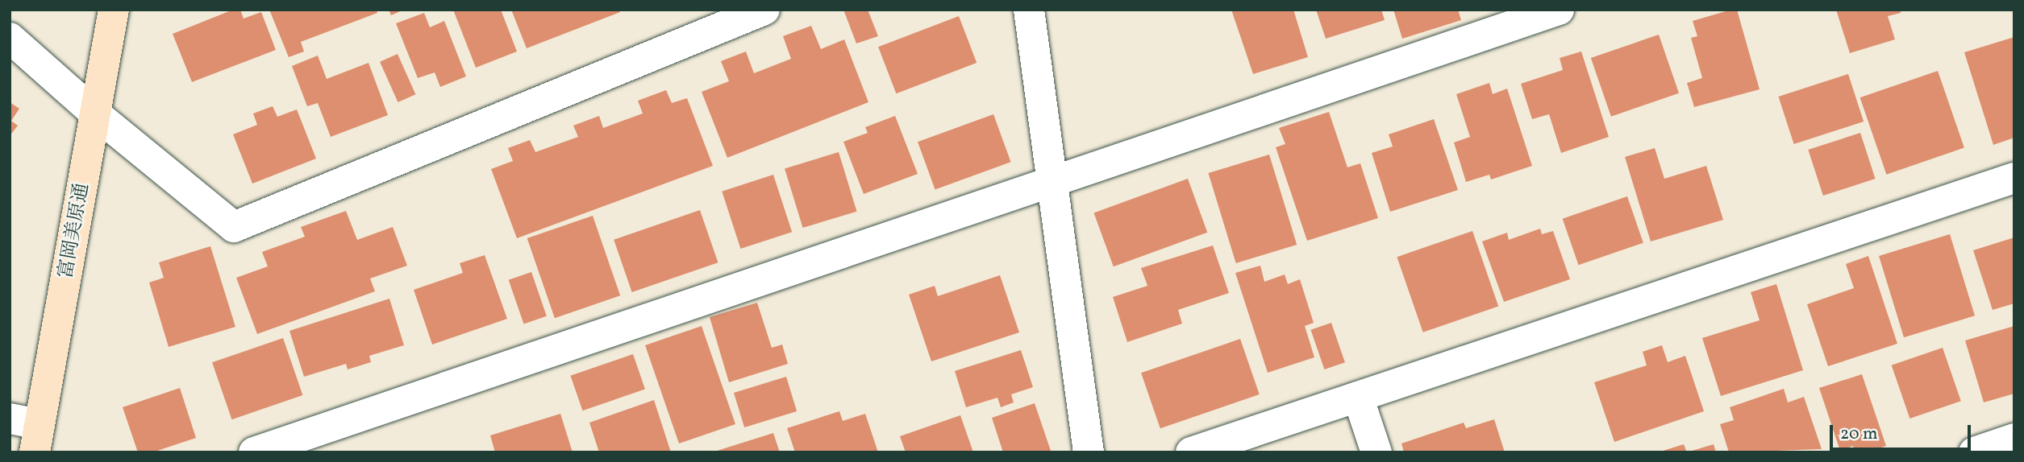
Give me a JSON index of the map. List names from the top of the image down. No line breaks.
{"streets":{"street":["富岡美原通"]},"scale_bar":"20 m"}
